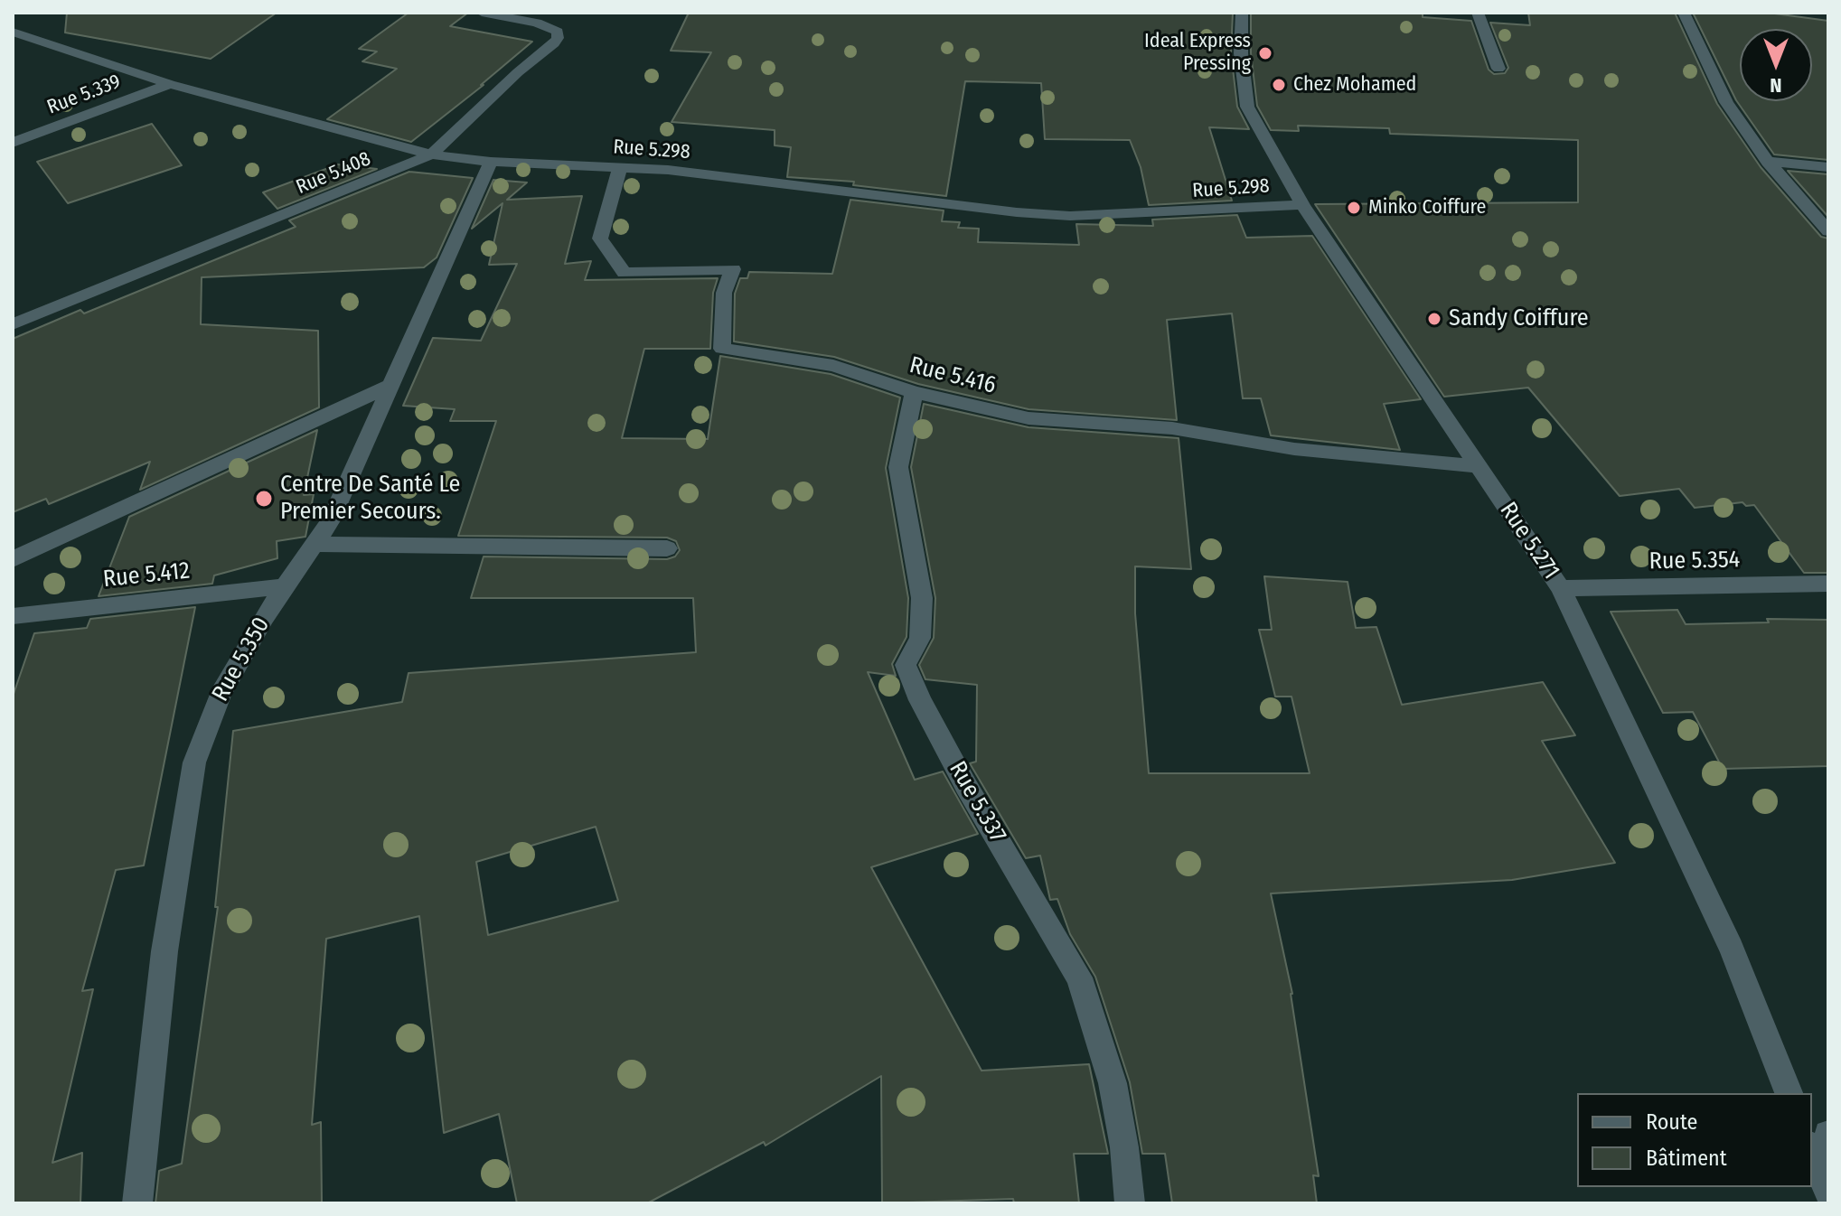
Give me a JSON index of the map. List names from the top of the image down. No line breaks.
{"streets":{"street":["Rue 5.339","Rue 5.298","Rue 5.408","Rue 5.416","Rue 5.271","Rue 5.354","Rue 5.412","Rue 5.350","Rue 5.337"]},"crossings":[["Rue 5.339","Rue 5.298"],["Rue 5.298","Rue 5.408"],["Rue 5.298","Rue 5.416"],["Rue 5.298","Rue 5.271"],["Rue 5.298","Rue 5.350"],["Rue 5.416","Rue 5.271"],["Rue 5.416","Rue 5.337"],["Rue 5.271","Rue 5.354"],["Rue 5.412","Rue 5.350"]],"places":["Ideal Express Pressing","Chez Mohamed","Minko Coiffure","Sandy Coiffure","Centre De Santé Le Premier Secours."],"legend":["Route","Bâtiment"],"north":"bottom"}
